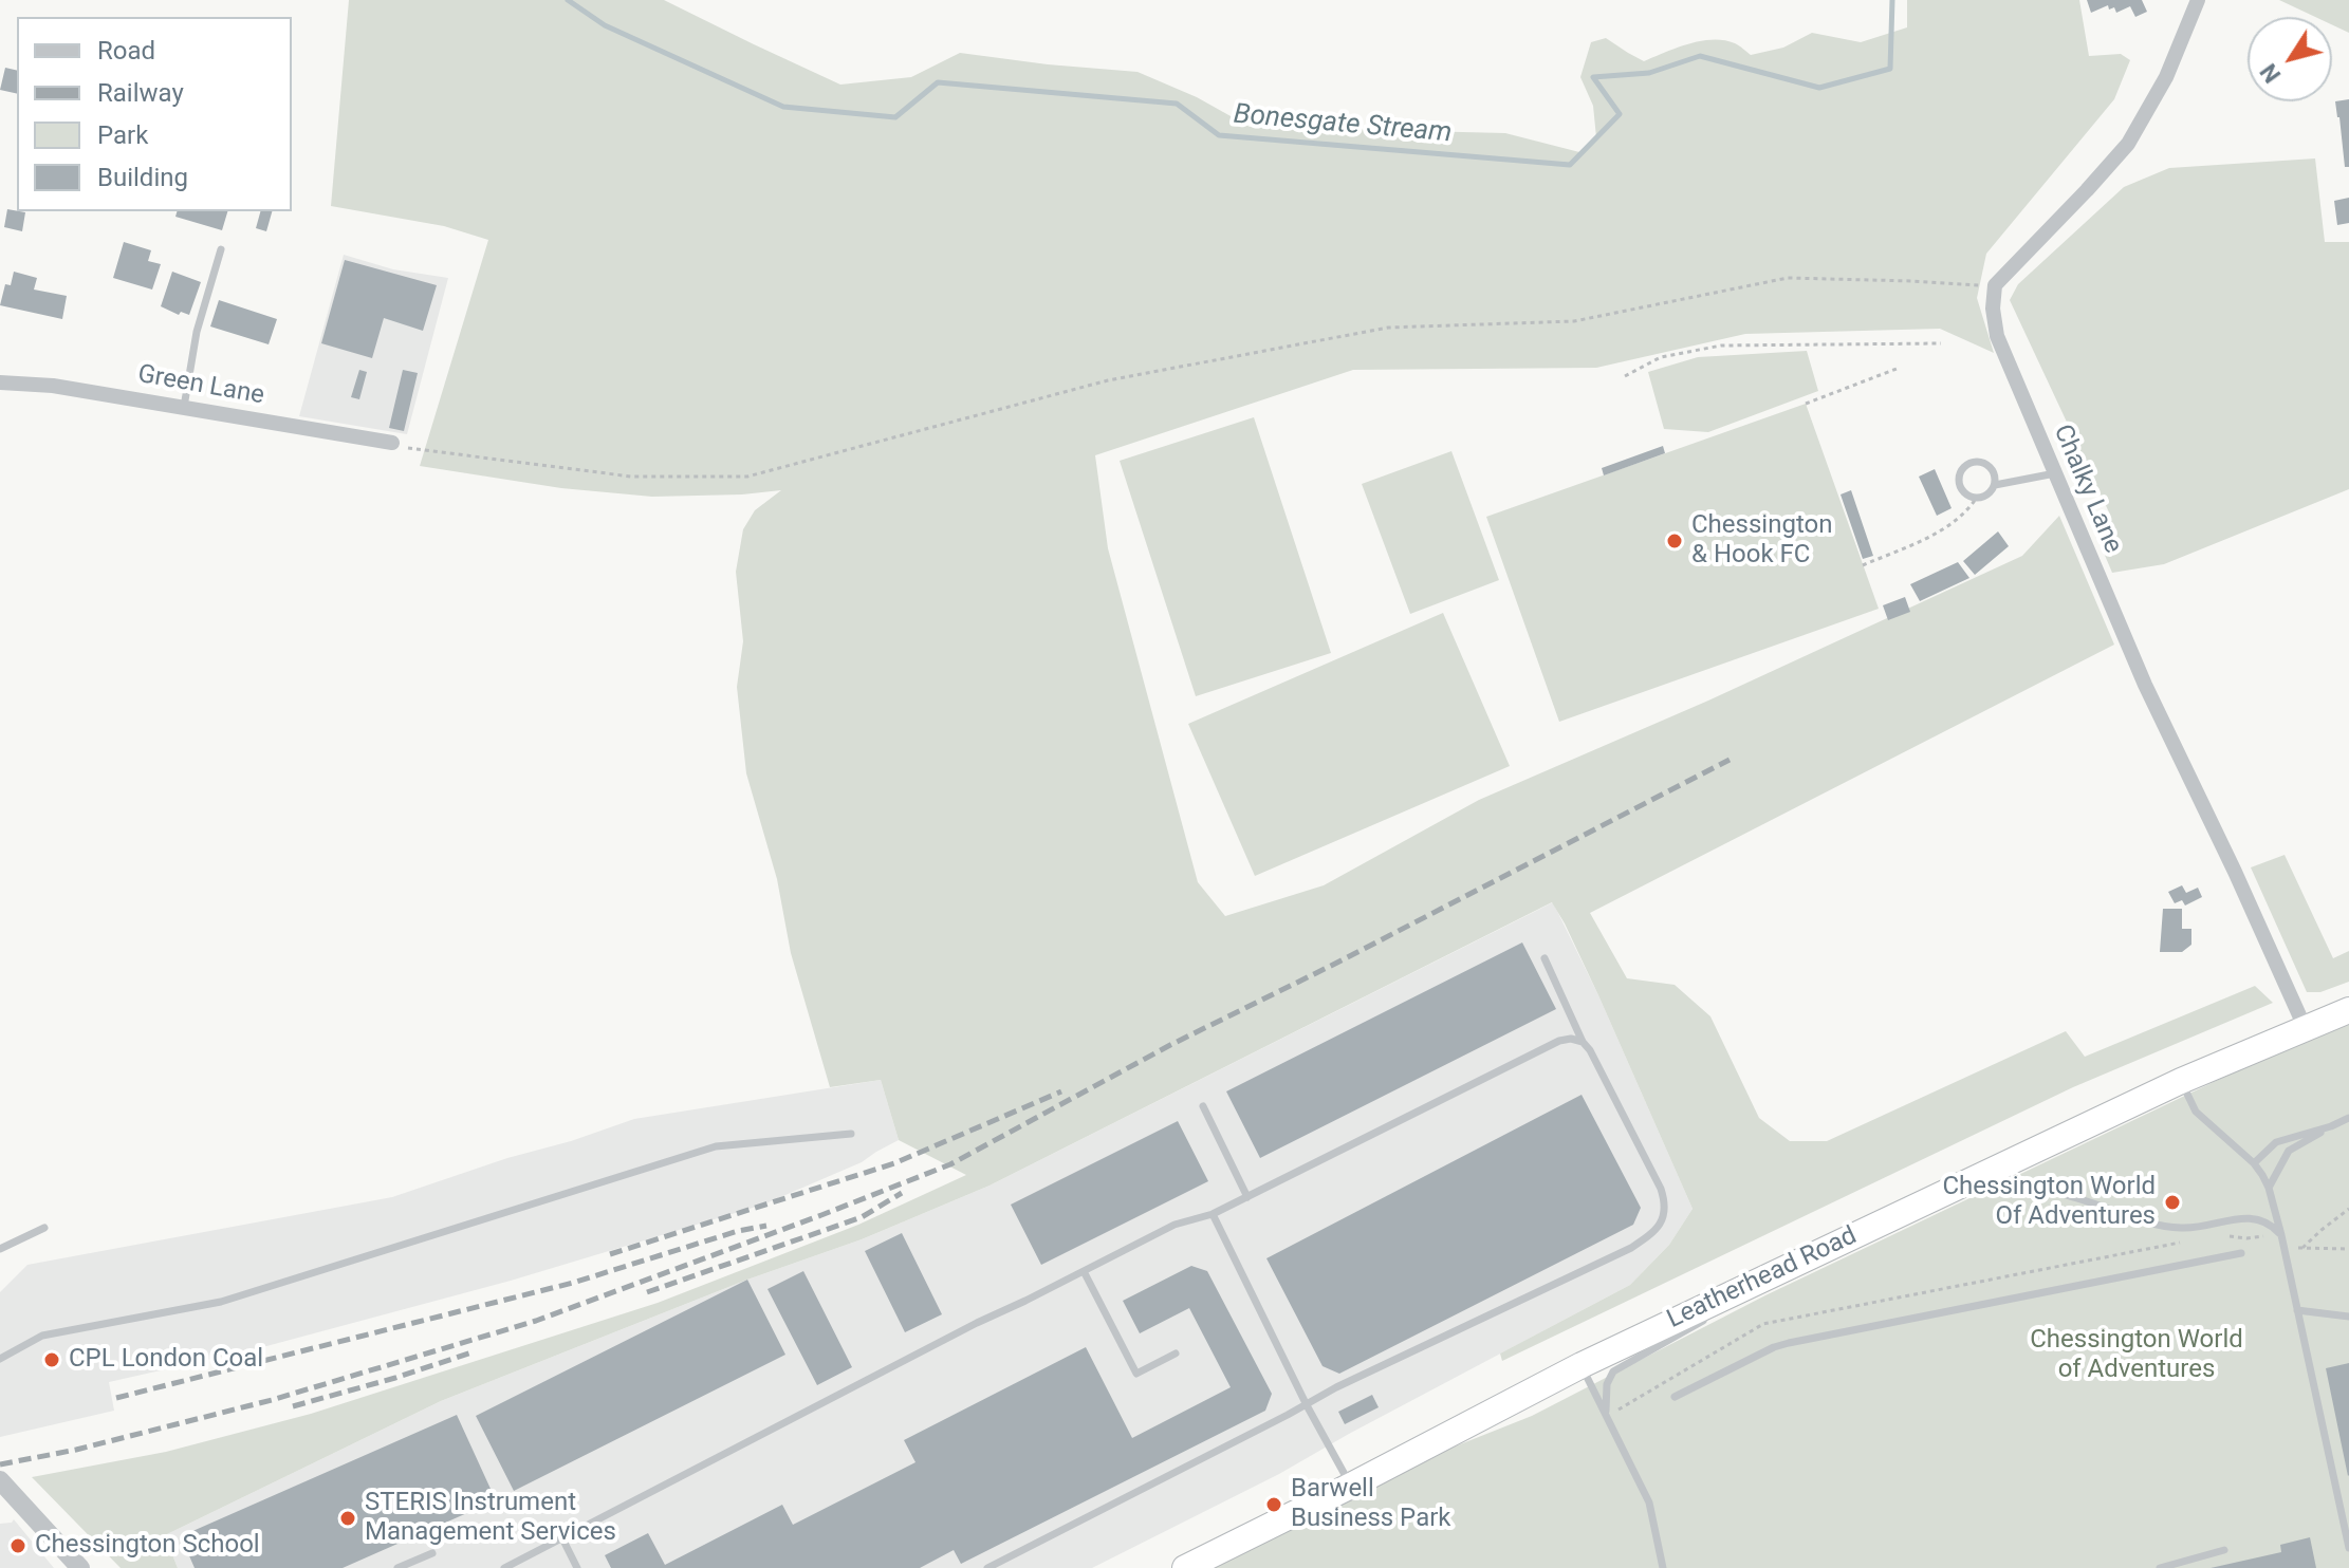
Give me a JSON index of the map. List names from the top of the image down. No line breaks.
{"streets":{"highway":["Leatherhead Road"],"street":["Green Lane","Chalky Lane"]},"crossings":[["Chalky Lane","Leatherhead Road"]],"water":["Bonesgate Stream"],"parks":["Chessington World of Adventures"],"places":["Chessington & Hook FC","Chessington World Of Adventures","CPL London Coal","Barwell Business Park","STERIS Instrument Management Services","Chessington School"],"legend":["Road","Railway","Park","Building"],"north":"bottom left"}
